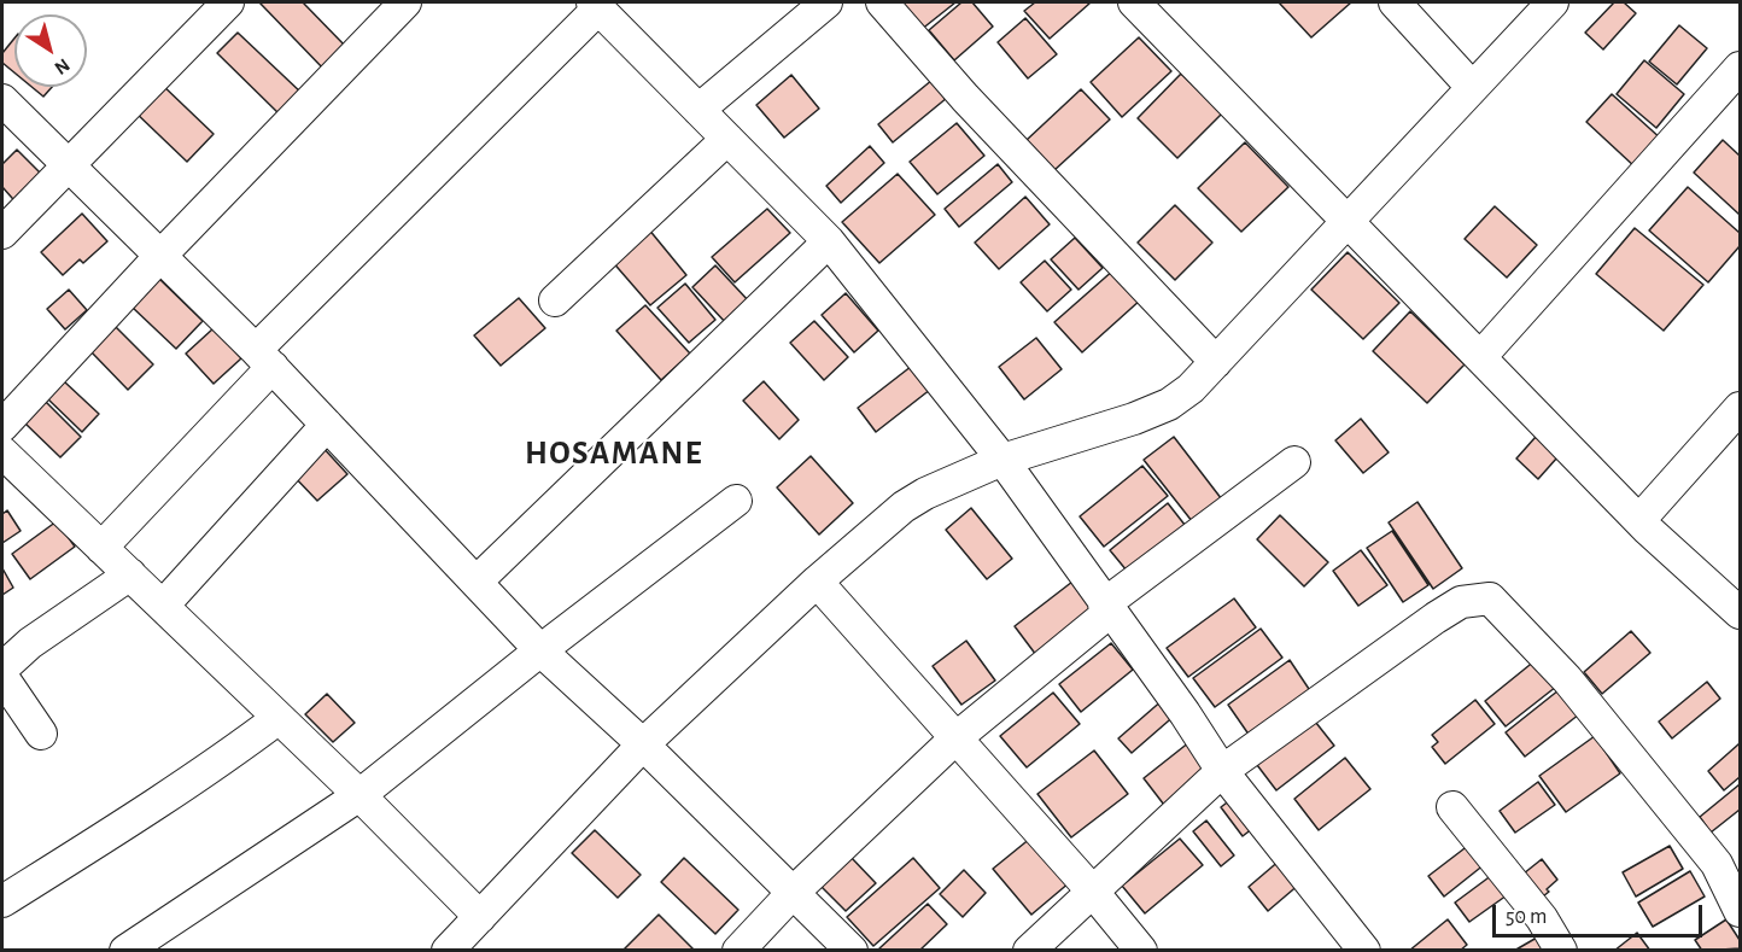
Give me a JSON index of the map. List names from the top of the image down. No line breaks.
{"districts":["HOSAMANE"],"scale_bar":"50 m","north":"bottom right"}
